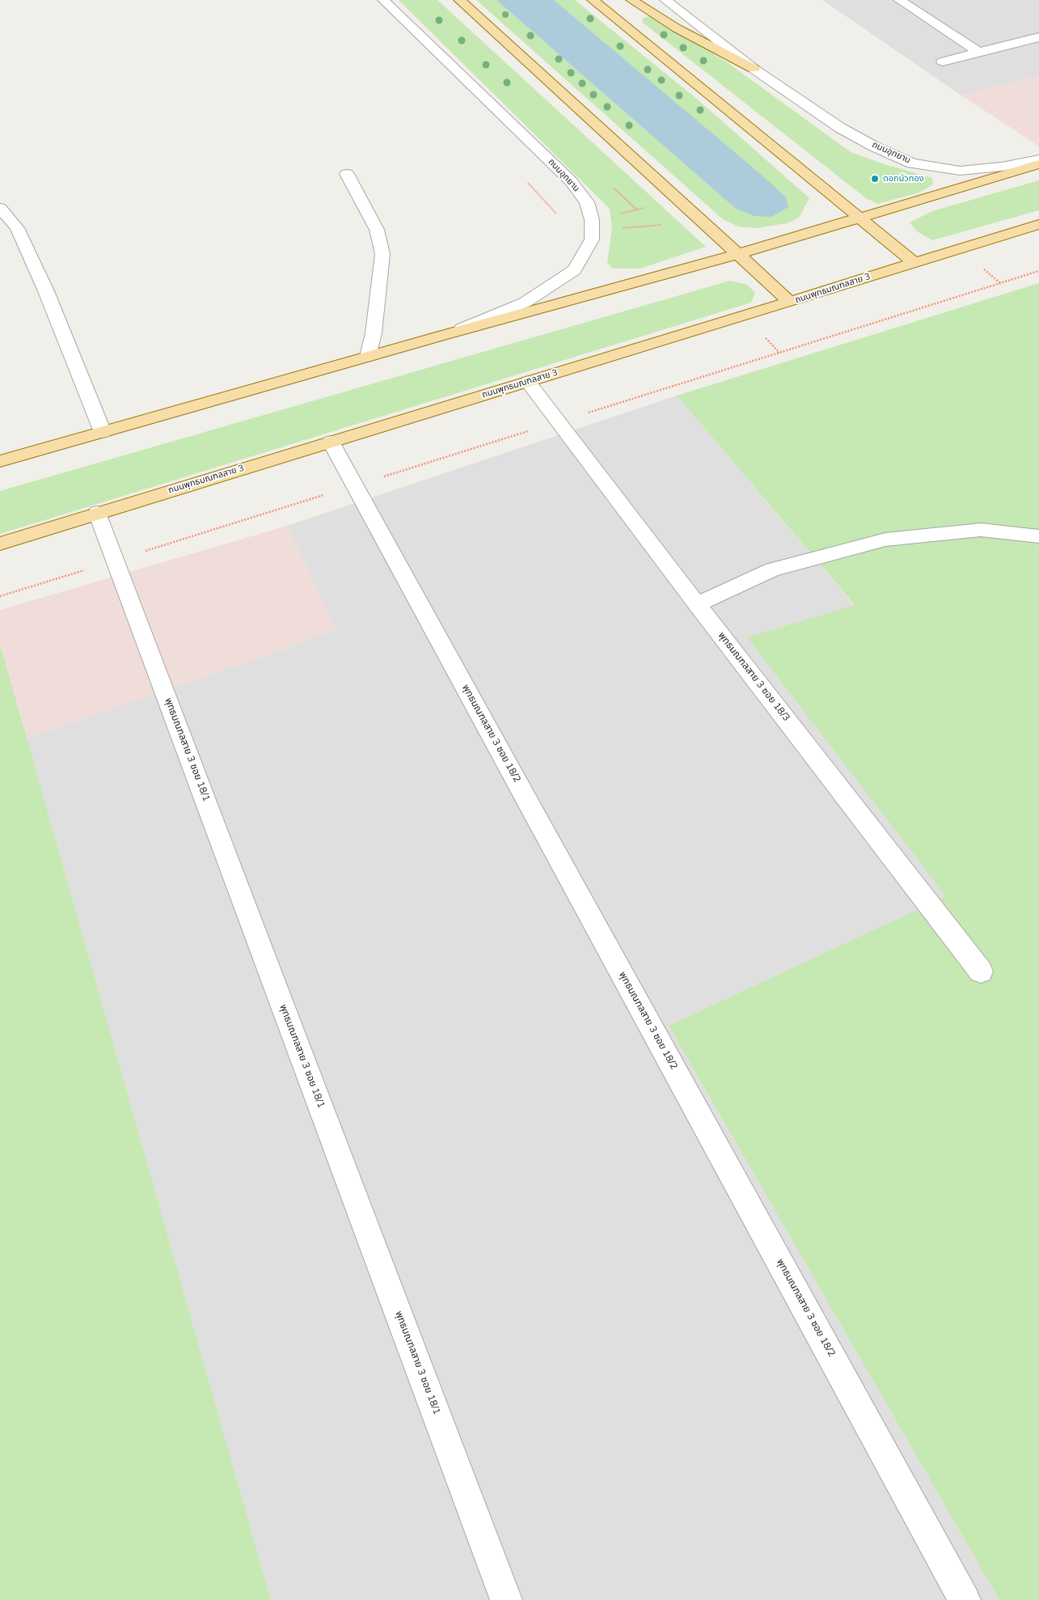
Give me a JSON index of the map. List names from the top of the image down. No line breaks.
{"streets":{"main road":["ถนนพุทธมณฑลสาย 3"],"street":["ถนนอุทยาน","พุทธมณฑลสาย 3 ซอย 18/3","พุทธมณฑลสาย 3 ซอย 18/2","พุทธมณฑลสาย 3 ซอย 18/1"]},"crossings":[["ถนนพุทธมณฑลสาย 3","พุทธมณฑลสาย 3 ซอย 18/3"],["ถนนพุทธมณฑลสาย 3","พุทธมณฑลสาย 3 ซอย 18/2"],["ถนนพุทธมณฑลสาย 3","พุทธมณฑลสาย 3 ซอย 18/1"]],"places":["ดอกบัวทอง"]}
